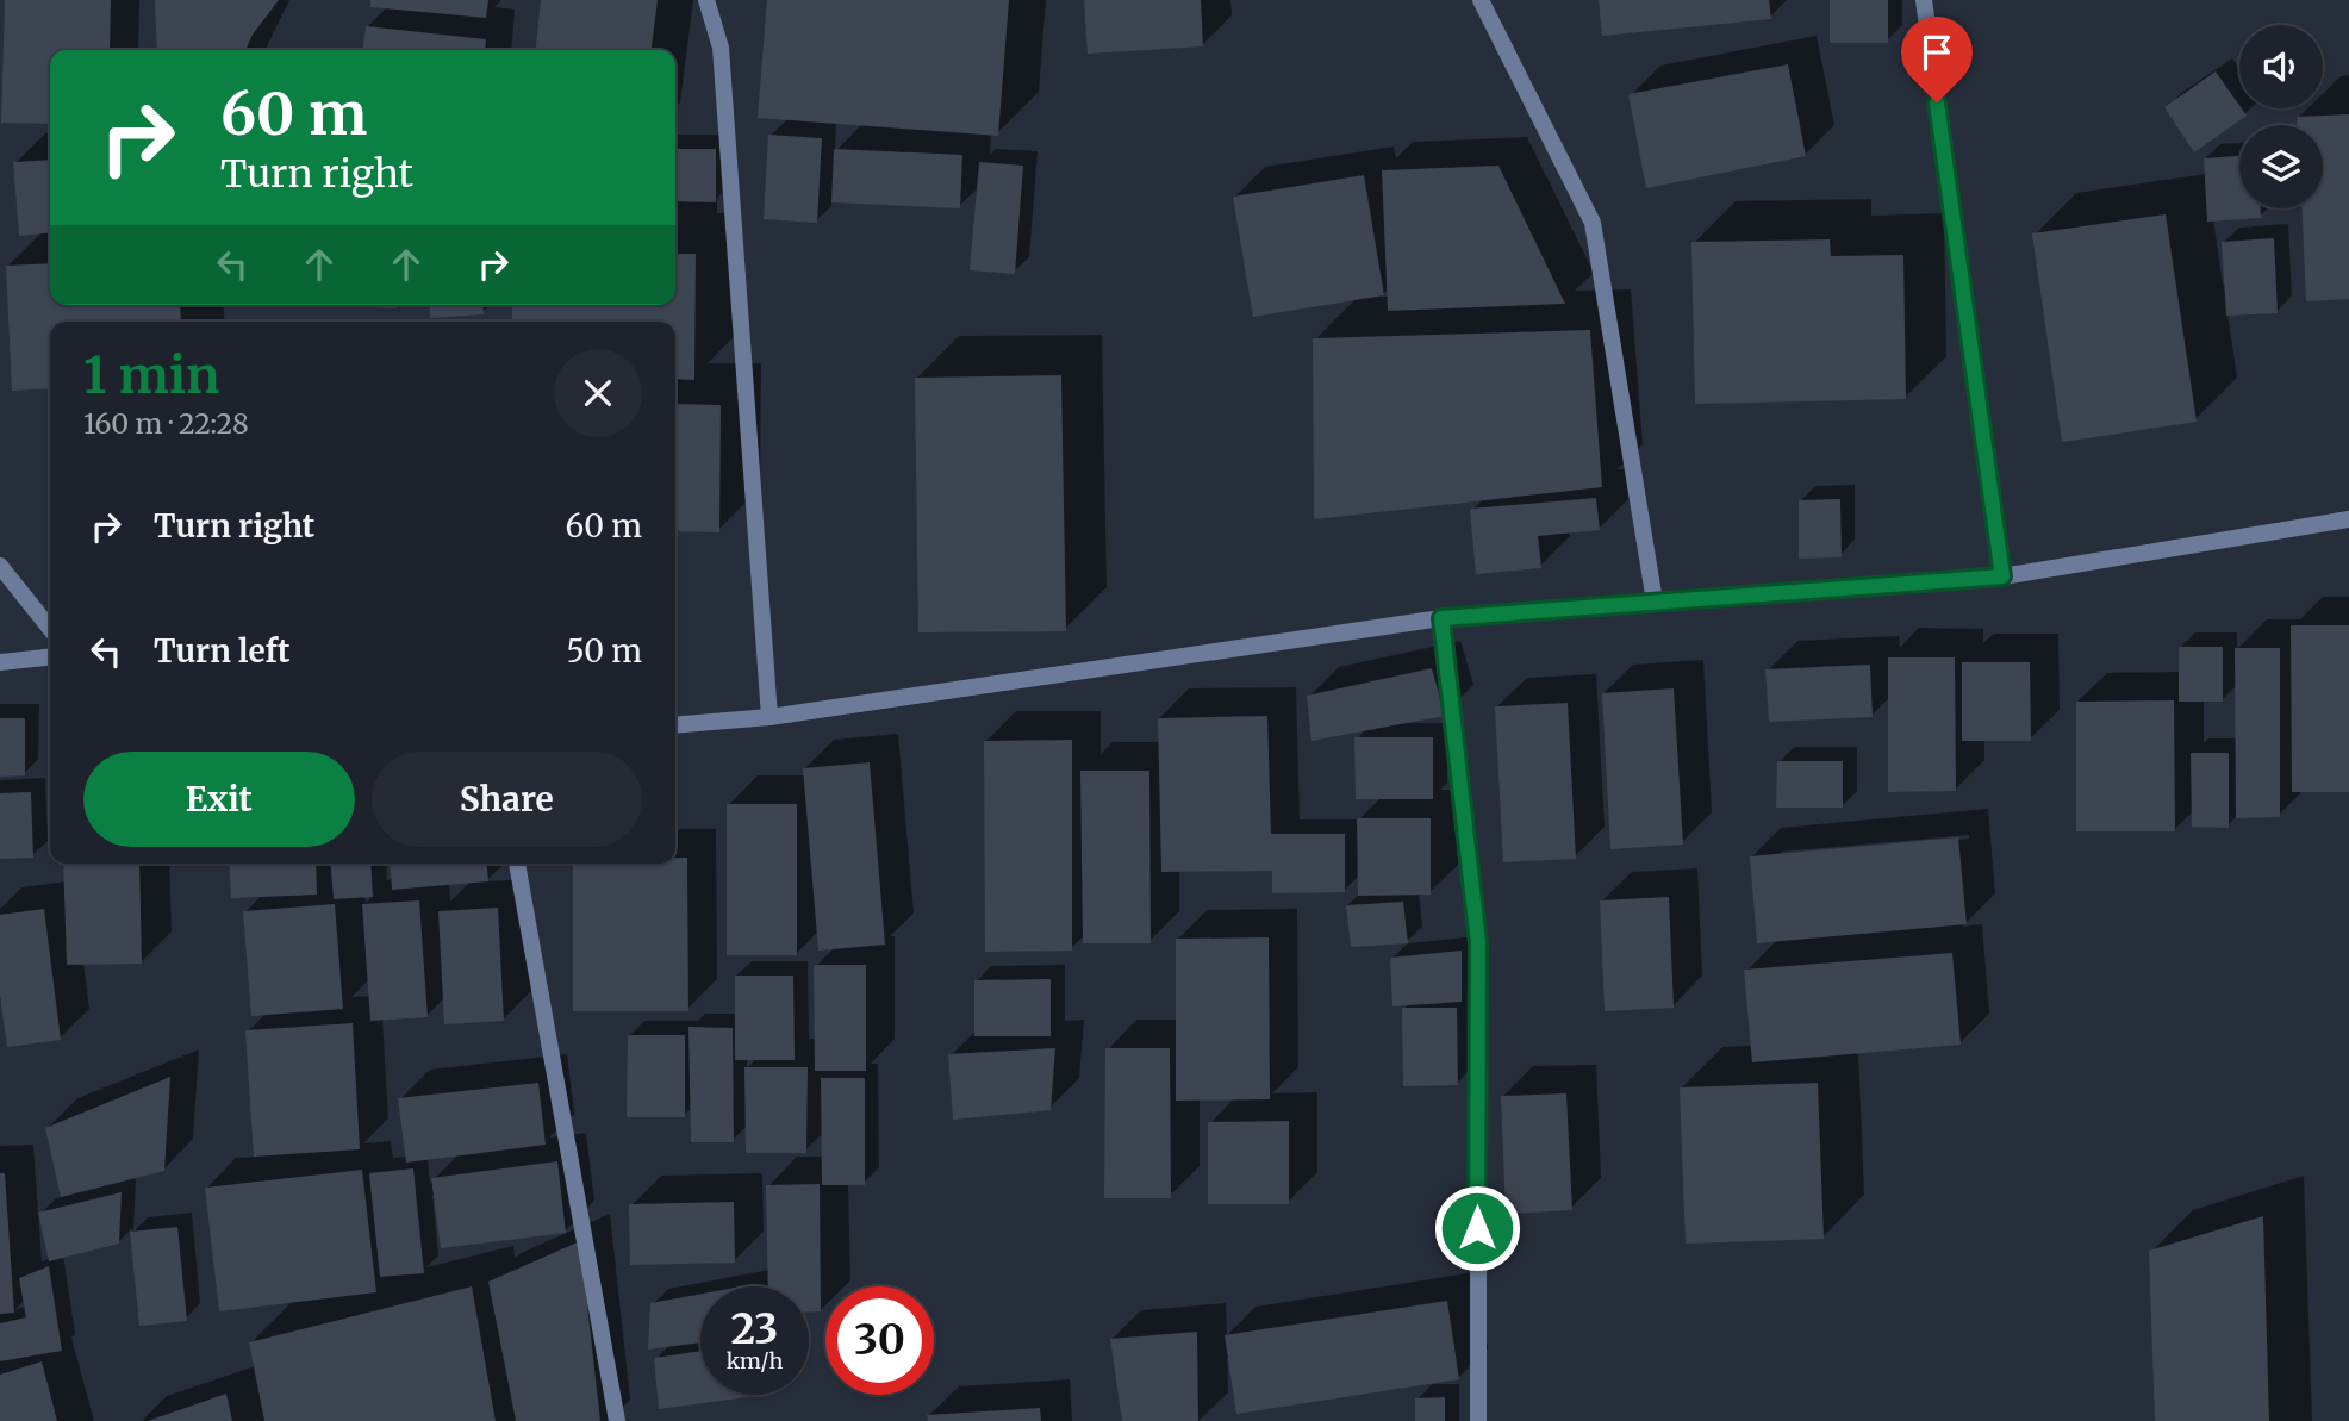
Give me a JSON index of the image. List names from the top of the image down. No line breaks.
{"page":{"turn":["60 m","Turn right"],"heading":["1 min","160 m · 22:28"],"list":[{"name":"Turn right","value":"60 m"},{"name":"Turn left","value":"50 m"}],"buttons":["Exit","Share"],"speed":"23 km/h","limit":"30"}}
